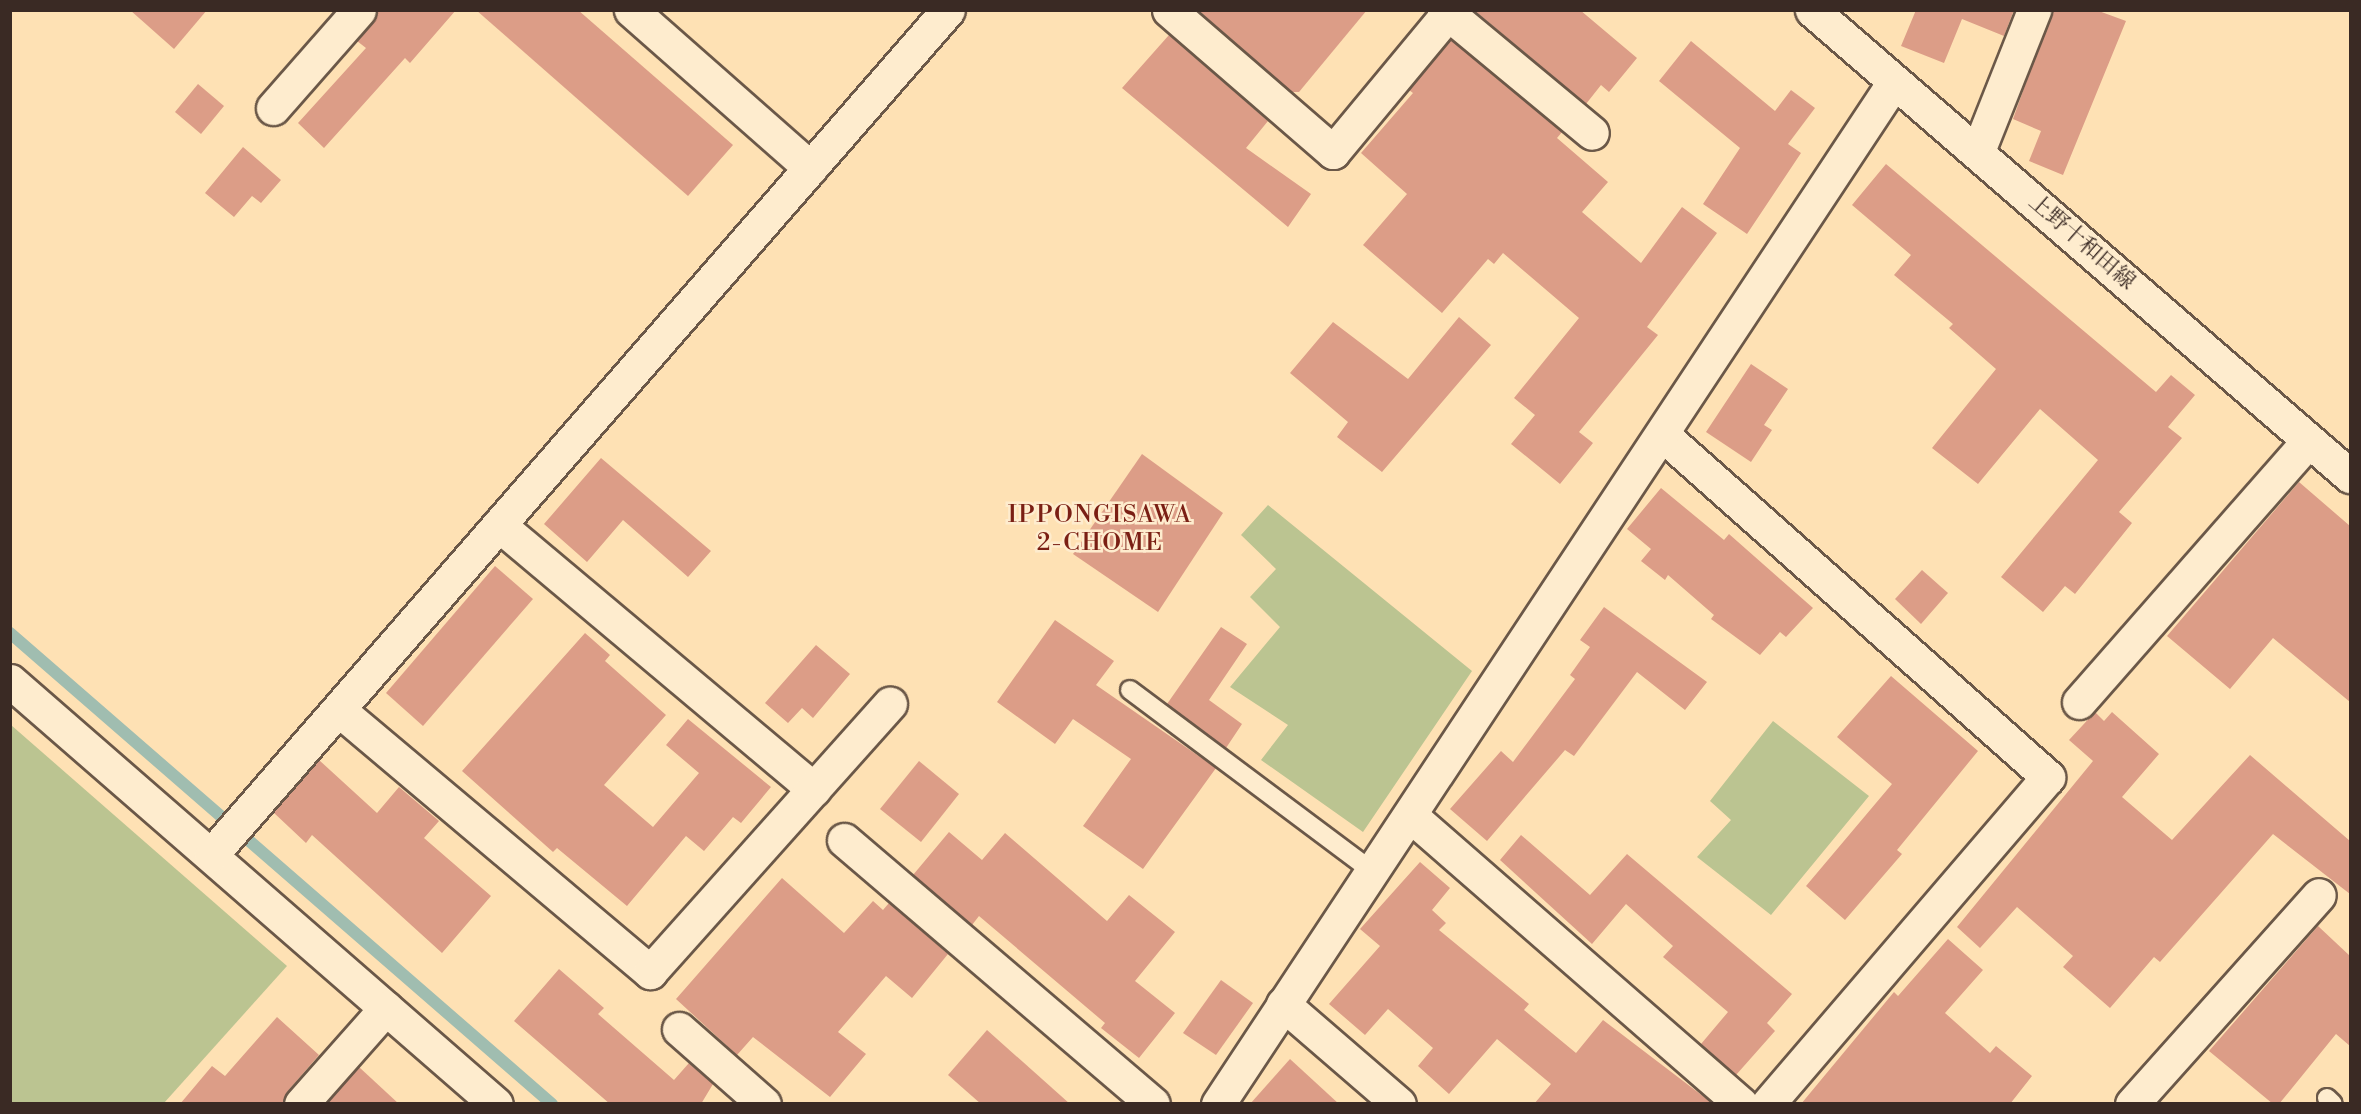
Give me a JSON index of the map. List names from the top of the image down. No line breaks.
{"streets":{"street":["上野十和田線"]},"districts":["IPPONGISAWA 2-CHOME"]}
